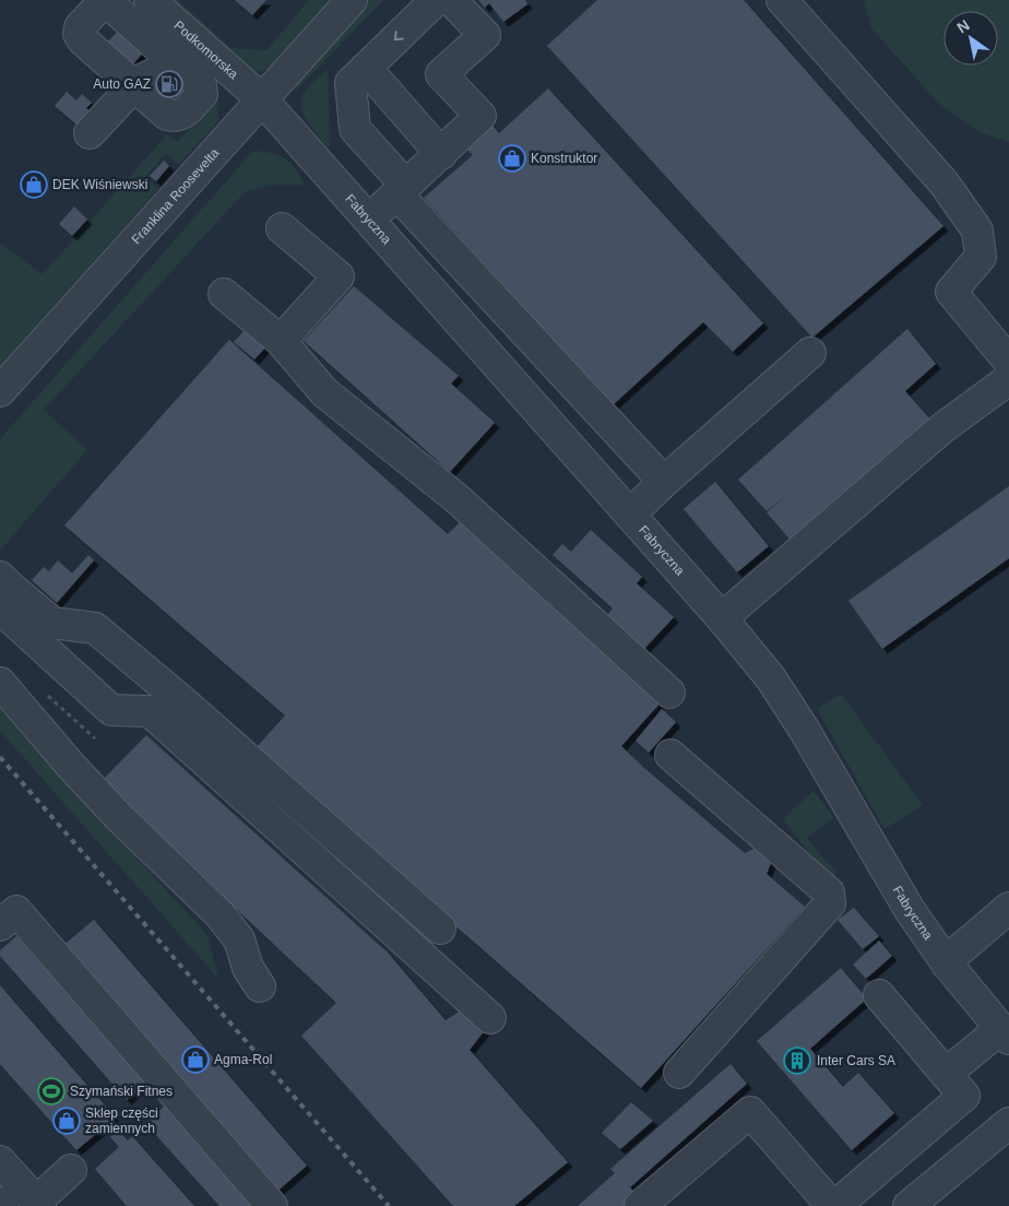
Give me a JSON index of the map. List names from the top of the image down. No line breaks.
{"streets":{"street":["Podkomorska","Franklina Roosevelta","Fabryczna"]},"crossings":[["Podkomorska","Franklina Roosevelta"],["Podkomorska","Fabryczna"],["Franklina Roosevelta","Fabryczna"]],"places":{"fuel station":["Auto GAZ"],"shop":["Konstruktor","DEK Wiśniewski","Agma-Rol","Sklep części zamiennych"],"building":["Inter Cars SA"],"sports":["Szymański Fitnes"]},"north":"top left"}
